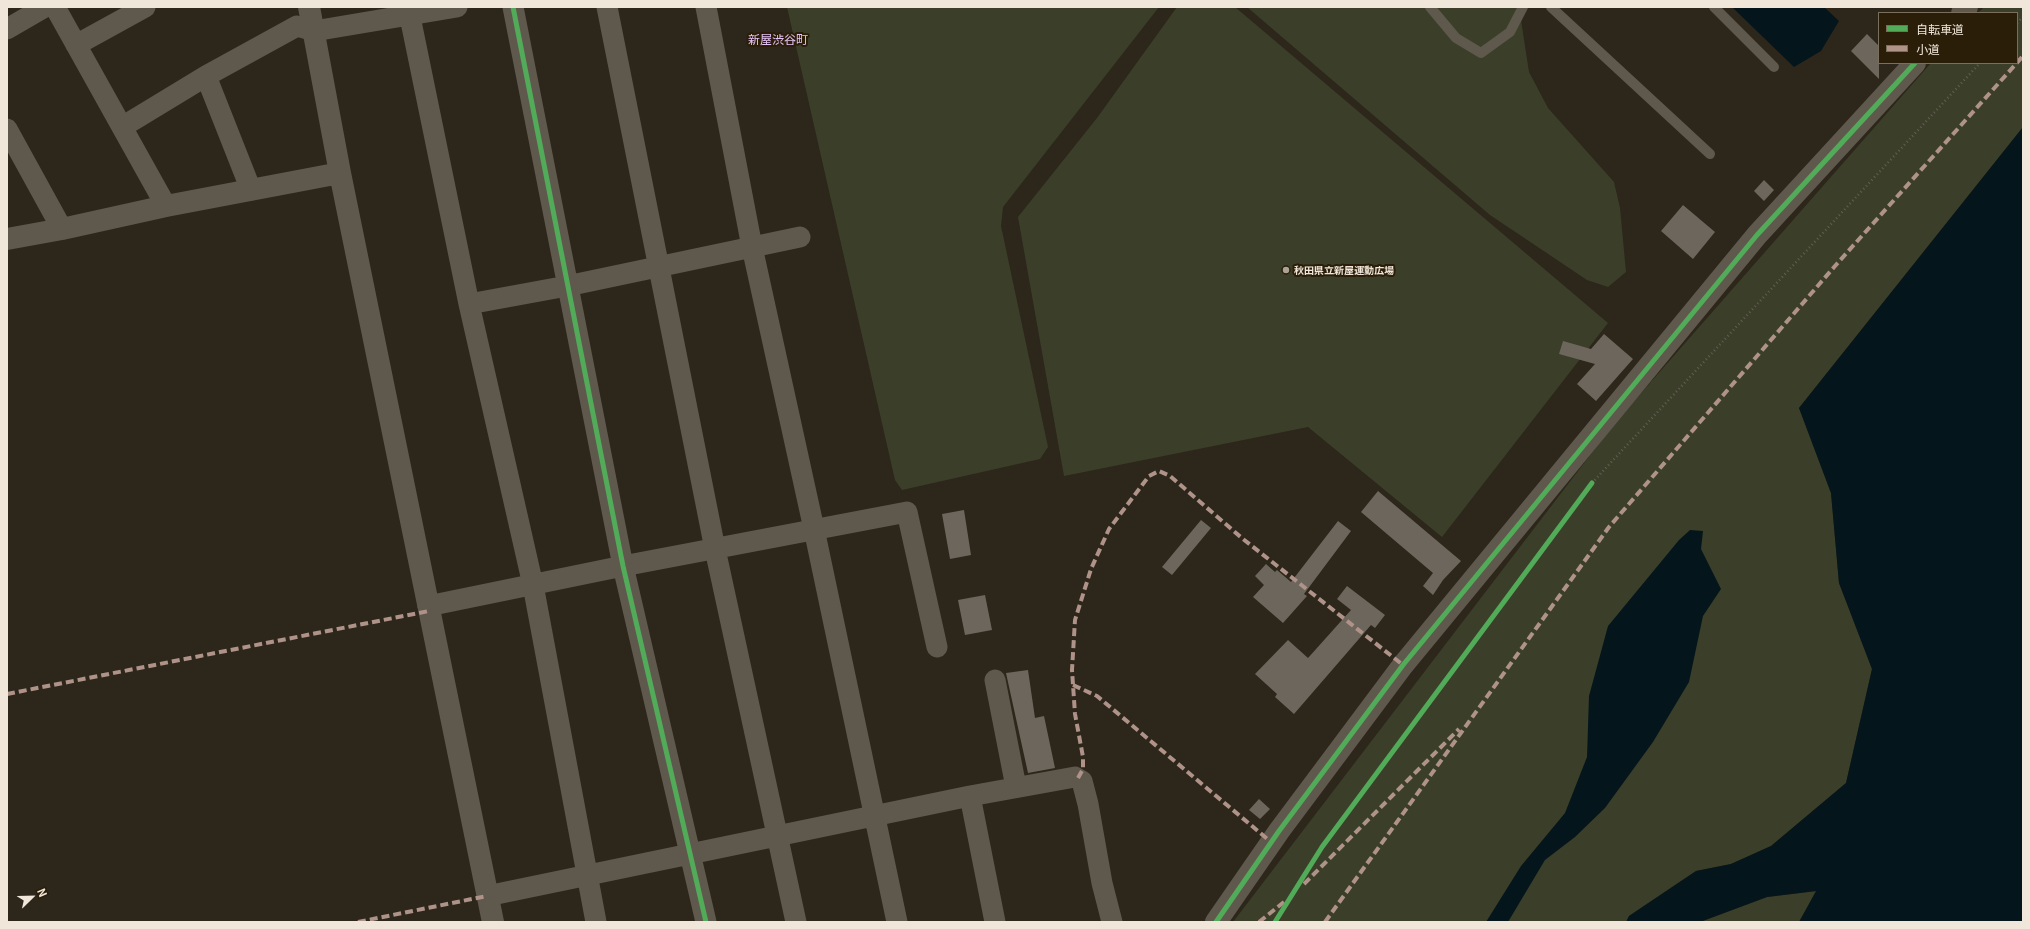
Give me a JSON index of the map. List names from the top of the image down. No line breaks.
{"districts":["新屋渋谷町"],"places":["秋田県立新屋運動広場"],"legend":["自転車道","小道"],"north":"top right"}
